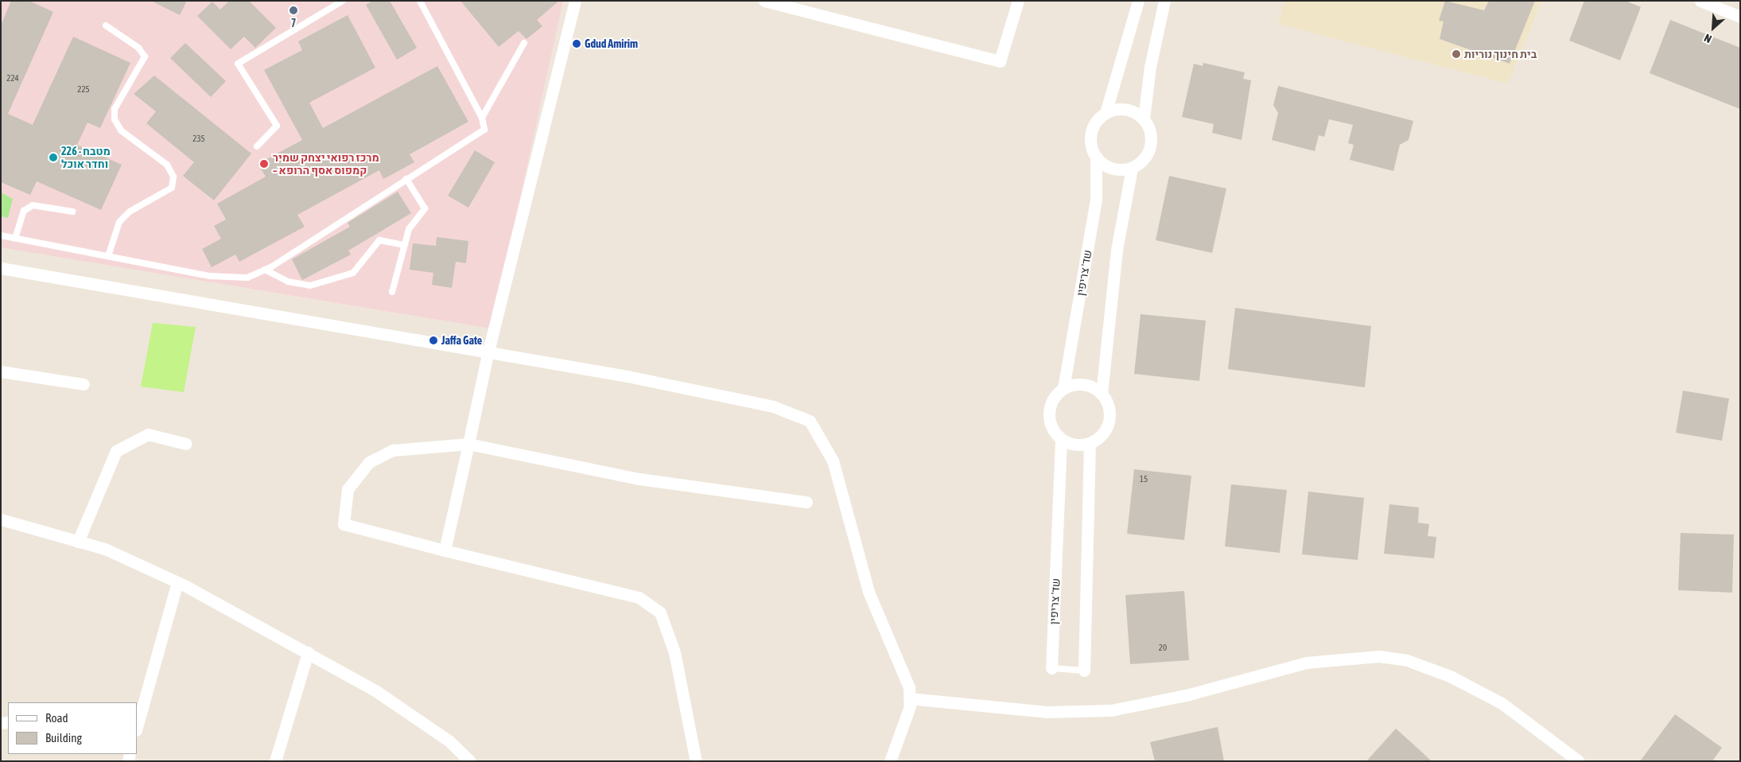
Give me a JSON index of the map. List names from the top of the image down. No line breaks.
{"streets":{"street":["שד' צריפין"]},"places":["7","Gdud Amirim","בית חינוך נוריות","226 - מטבח וחדר אוכל","מרכז רפואי יצחק שמיר – קמפוס אסף הרופא","Jaffa Gate"],"house_numbers":["224","225","235","15","20"],"legend":["Road","Building"],"north":"bottom left"}
